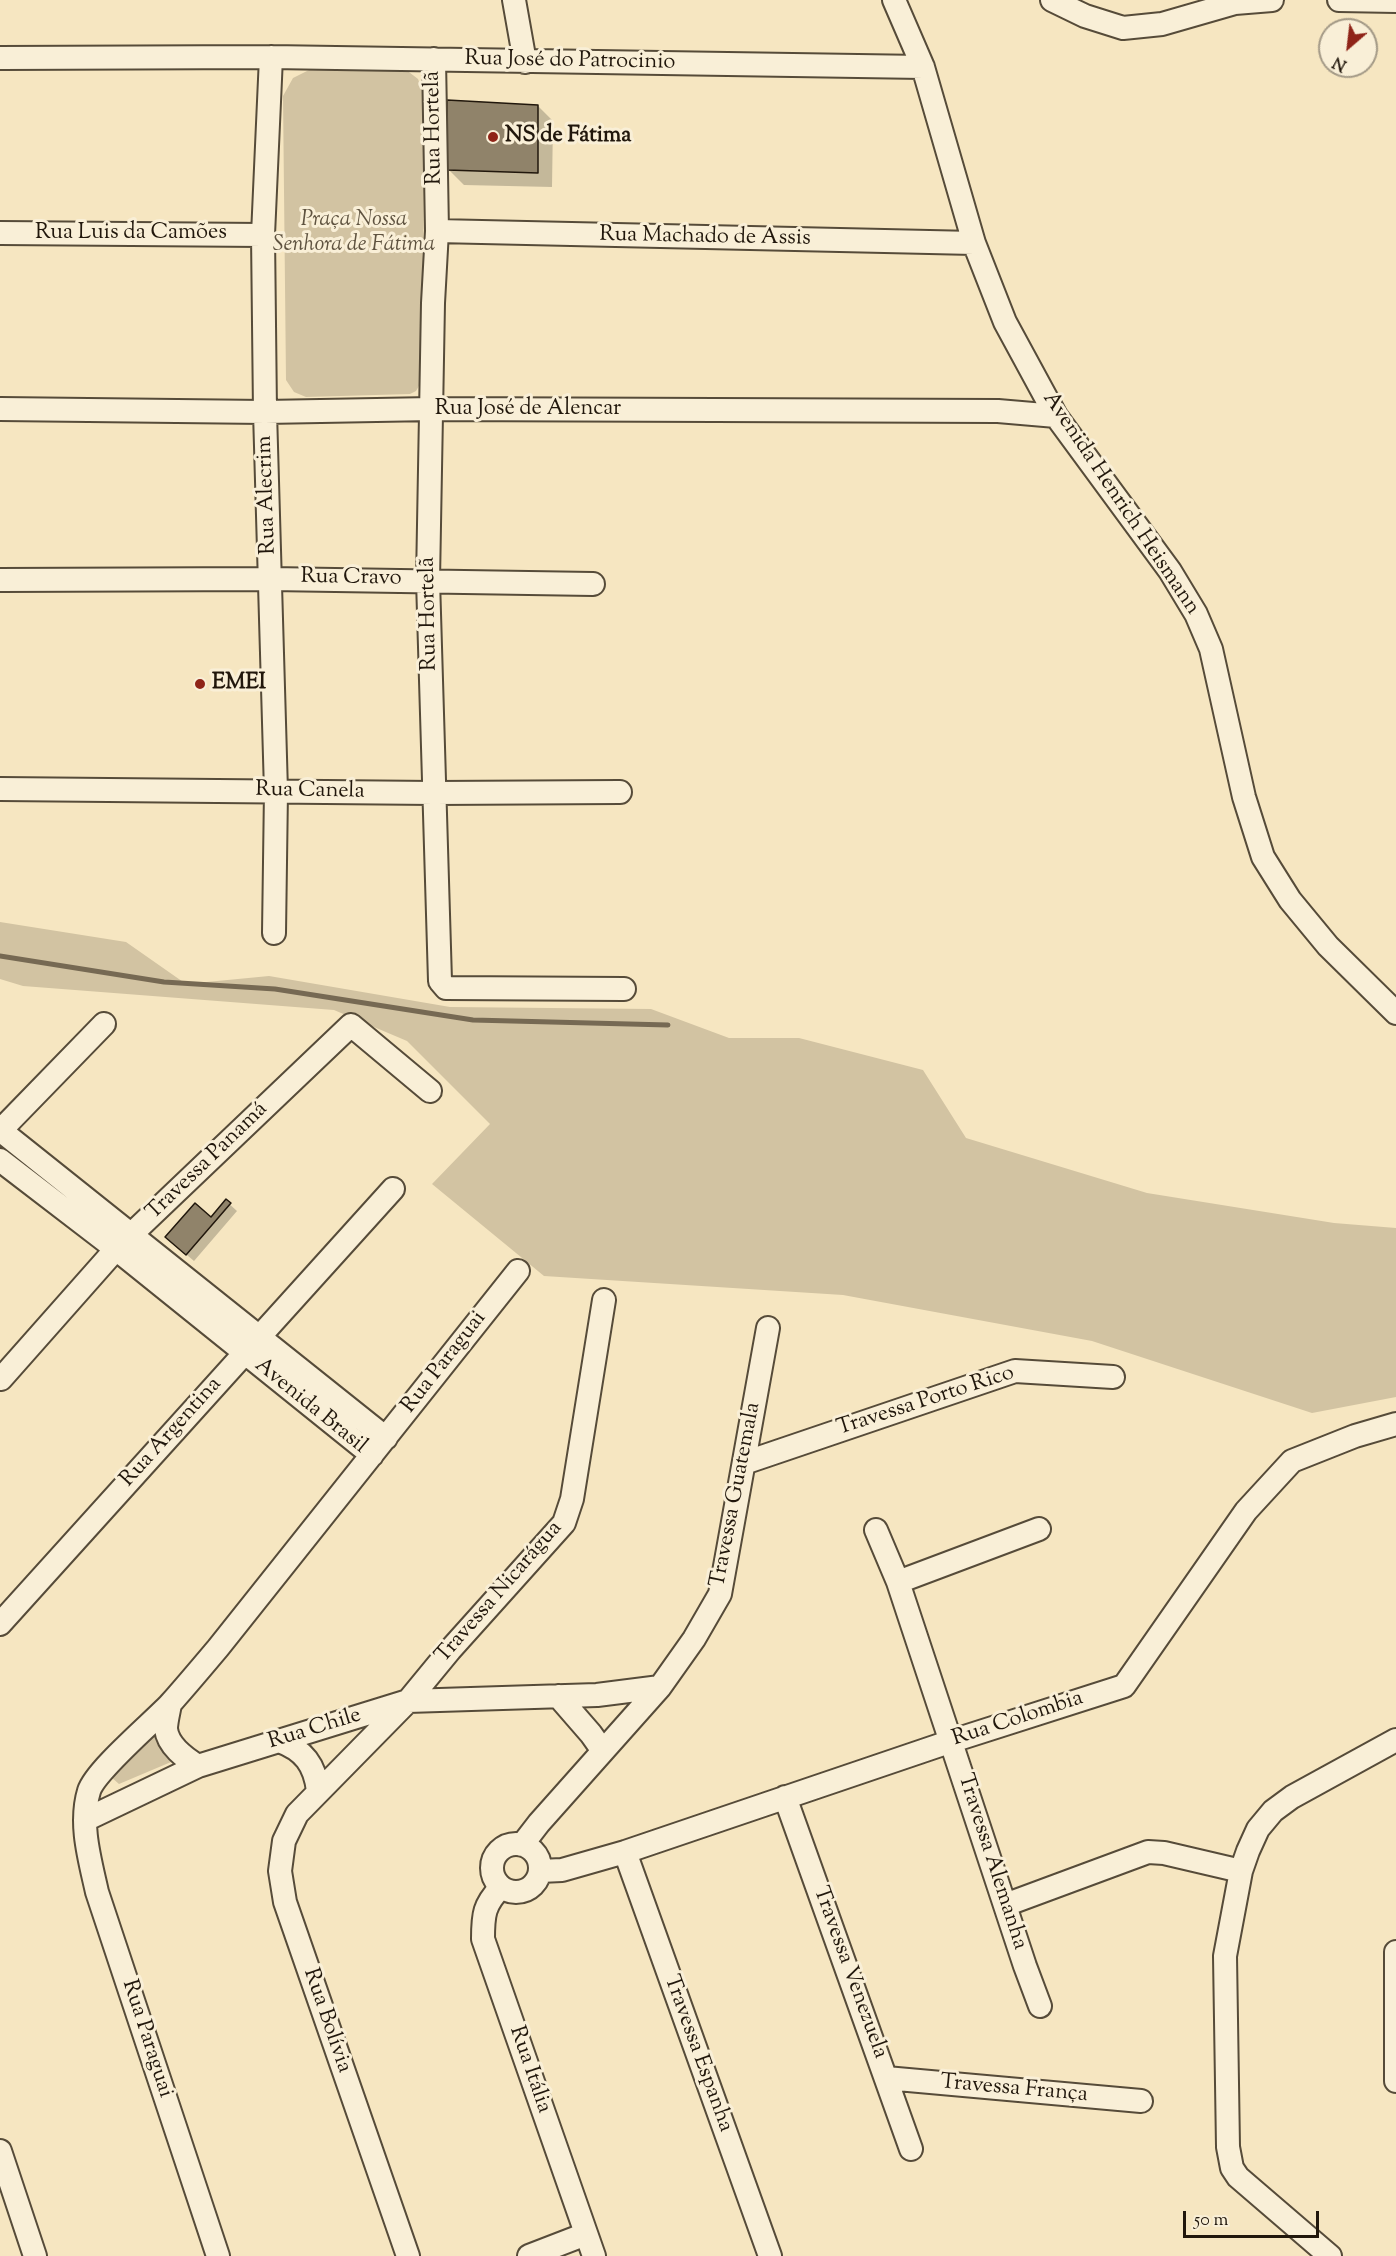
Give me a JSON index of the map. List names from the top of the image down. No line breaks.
{"streets":{"street":["Rua José do Patrocinio","Rua Hortelã","Rua Luis da Camões","Rua Machado de Assis","Rua José de Alencar","Rua Alecrim","Avenida Henrich Heismann","Rua Cravo","Rua Canela","Travessa Panamá","Rua Paraguai","Travessa Porto Rico","Avenida Brasil","Rua Argentina","Travessa Guatemala","Travessa Nicarágua","Rua Colombia","Rua Chile","Travessa Alemanha","Travessa Venezuela","Rua Bolívia","Travessa Espanha","Rua Itália","Travessa França"]},"crossings":[["Rua José do Patrocinio","Rua Hortelã"],["Rua José do Patrocinio","Rua Alecrim"],["Rua José do Patrocinio","Avenida Henrich Heismann"],["Rua Hortelã","Rua Machado de Assis"],["Rua Hortelã","Rua José de Alencar"],["Rua Hortelã","Rua Cravo"],["Rua Hortelã","Rua Canela"],["Rua Luis da Camões","Rua Alecrim"],["Rua Machado de Assis","Avenida Henrich Heismann"],["Rua José de Alencar","Rua Alecrim"],["Rua José de Alencar","Avenida Henrich Heismann"],["Rua Alecrim","Rua Cravo"],["Rua Alecrim","Rua Canela"],["Travessa Panamá","Avenida Brasil"],["Rua Paraguai","Avenida Brasil"],["Rua Paraguai","Rua Chile"],["Travessa Porto Rico","Travessa Guatemala"],["Avenida Brasil","Rua Argentina"],["Avenida Brasil","Rua Chile"],["Travessa Guatemala","Rua Colombia"],["Travessa Guatemala","Rua Chile"],["Travessa Guatemala","Rua Itália"],["Travessa Nicarágua","Rua Chile"],["Travessa Nicarágua","Rua Bolívia"],["Rua Colombia","Travessa Alemanha"],["Rua Colombia","Travessa Venezuela"],["Rua Colombia","Travessa Espanha"],["Rua Colombia","Rua Itália"],["Travessa Venezuela","Travessa França"]],"parks":["Praça Nossa Senhora de Fátima"],"places":["NS de Fátima","EMEI"],"scale_bar":"50 m","north":"bottom left"}
